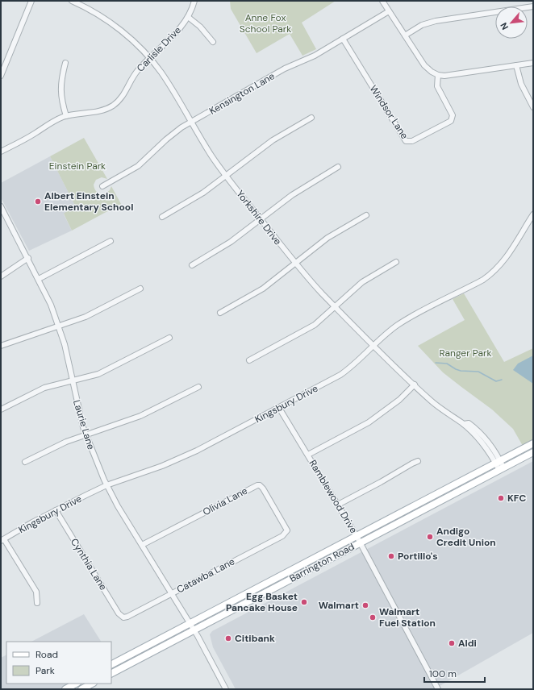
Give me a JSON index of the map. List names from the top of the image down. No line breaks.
{"streets":{"main road":["Barrington Road"],"street":["Carlisle Drive","Kensington Lane","Windsor Lane","Yorkshire Drive","Kingsbury Drive","Laurie Lane","Ramblewood Drive","Olivia Lane","Cynthia Lane","Catawba Lane"]},"crossings":[["Carlisle Drive","Yorkshire Drive"],["Kensington Lane","Windsor Lane"],["Kensington Lane","Yorkshire Drive"],["Yorkshire Drive","Kingsbury Drive"],["Yorkshire Drive","Barrington Road"],["Kingsbury Drive","Laurie Lane"],["Kingsbury Drive","Ramblewood Drive"],["Kingsbury Drive","Cynthia Lane"],["Laurie Lane","Olivia Lane"],["Laurie Lane","Barrington Road"],["Laurie Lane","Catawba Lane"],["Ramblewood Drive","Barrington Road"],["Olivia Lane","Catawba Lane"],["Cynthia Lane","Catawba Lane"]],"parks":["Anne Fox School Park","Einstein Park","Ranger Park"],"places":["Albert Einstein Elementary School","KFC","Andigo Credit Union","Portillo's","Egg Basket Pancake House","Walmart","Walmart Fuel Station","Citibank","Aldi"],"legend":["Road","Park"],"scale_bar":"100 m","north":"bottom left"}
